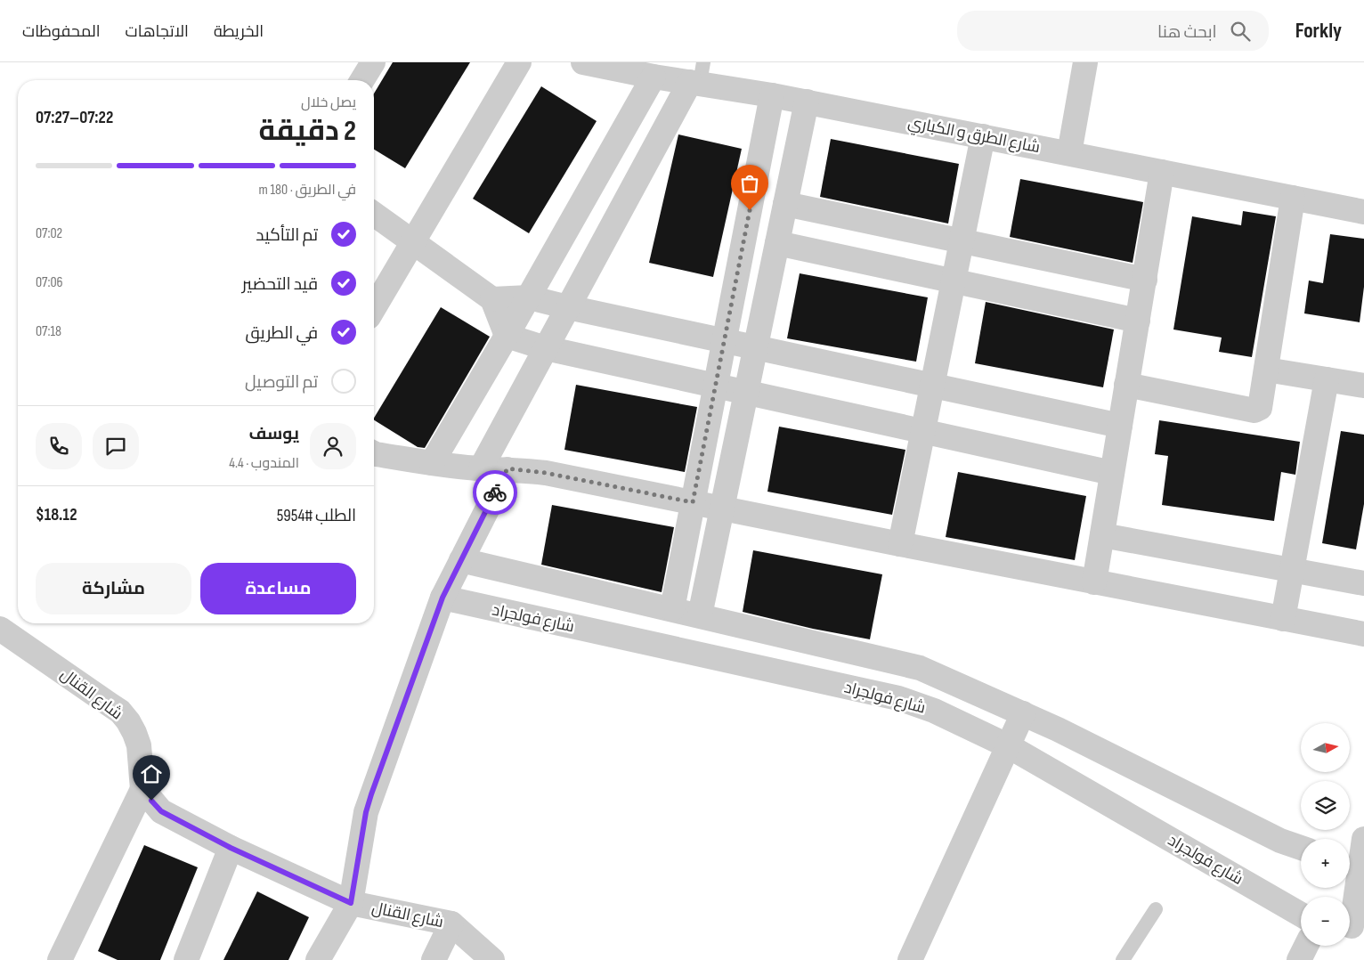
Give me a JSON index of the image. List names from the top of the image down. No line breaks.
{"streets":{"street":["شارع الطرق و الكباري","شارع فولجراد","شارع القنال"]},"north":"right","page":{"header":"Forkly","search":"ابحث هنا","nav":["الخريطة","الاتجاهات","المحفوظات"],"heading":["2 دقيقة","يصل خلال","07:22–07:27"],"panel":["يوسف","المندوب · 4.4","الطلب #5954","$18.12"],"bar":"في الطريق · 180 m","list":[["تم التأكيد","07:02"],["قيد التحضير","07:06"],["في الطريق","07:18"],"تم التوصيل"],"buttons":["مساعدة","مشاركة"],"map_buttons":["+","−"]}}
